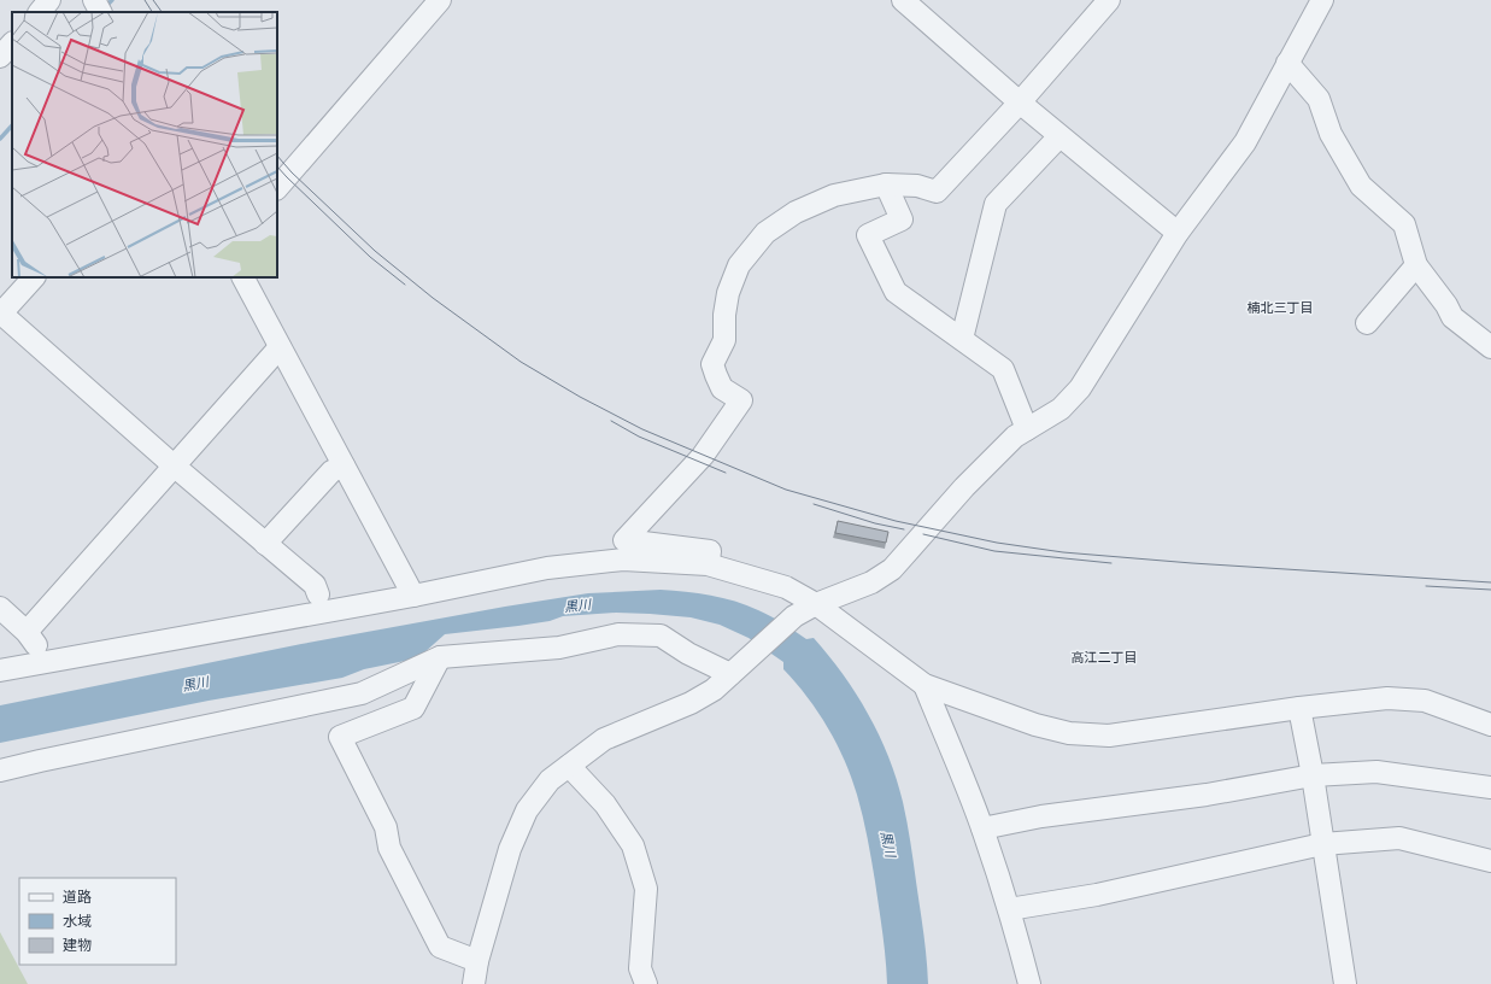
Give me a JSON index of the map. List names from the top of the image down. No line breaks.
{"districts":["楠北三丁目","高江二丁目"],"water":["黒川"],"legend":["道路","水域","建物"]}
